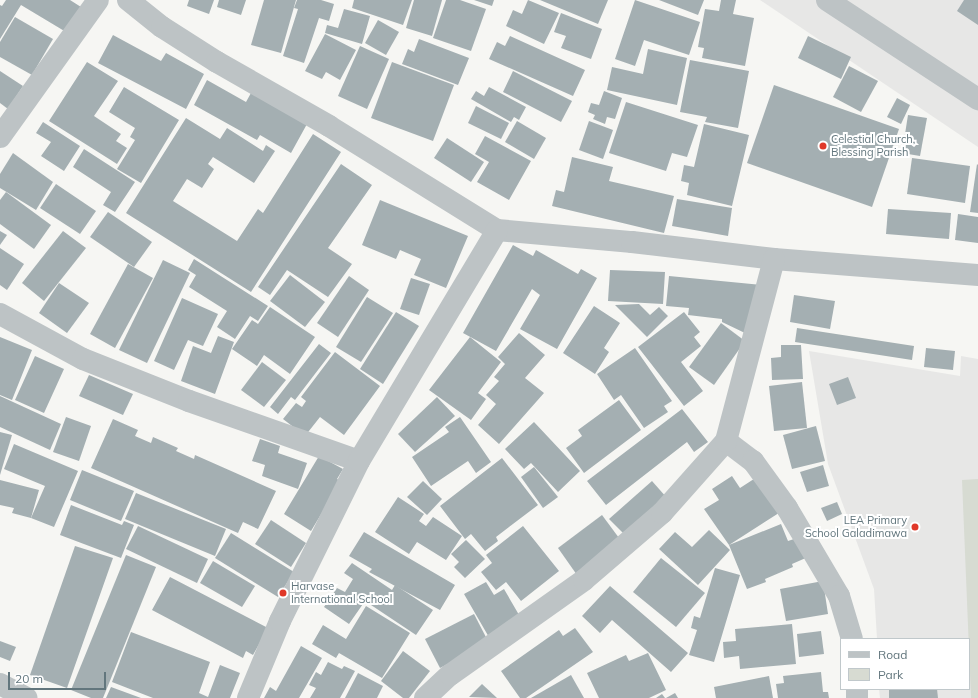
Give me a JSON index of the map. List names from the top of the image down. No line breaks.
{"places":["Celestial Church, Blessing Parish","LEA Primary School Galadimawa","Harvase International School"],"legend":["Road","Park"],"scale_bar":"20 m"}
